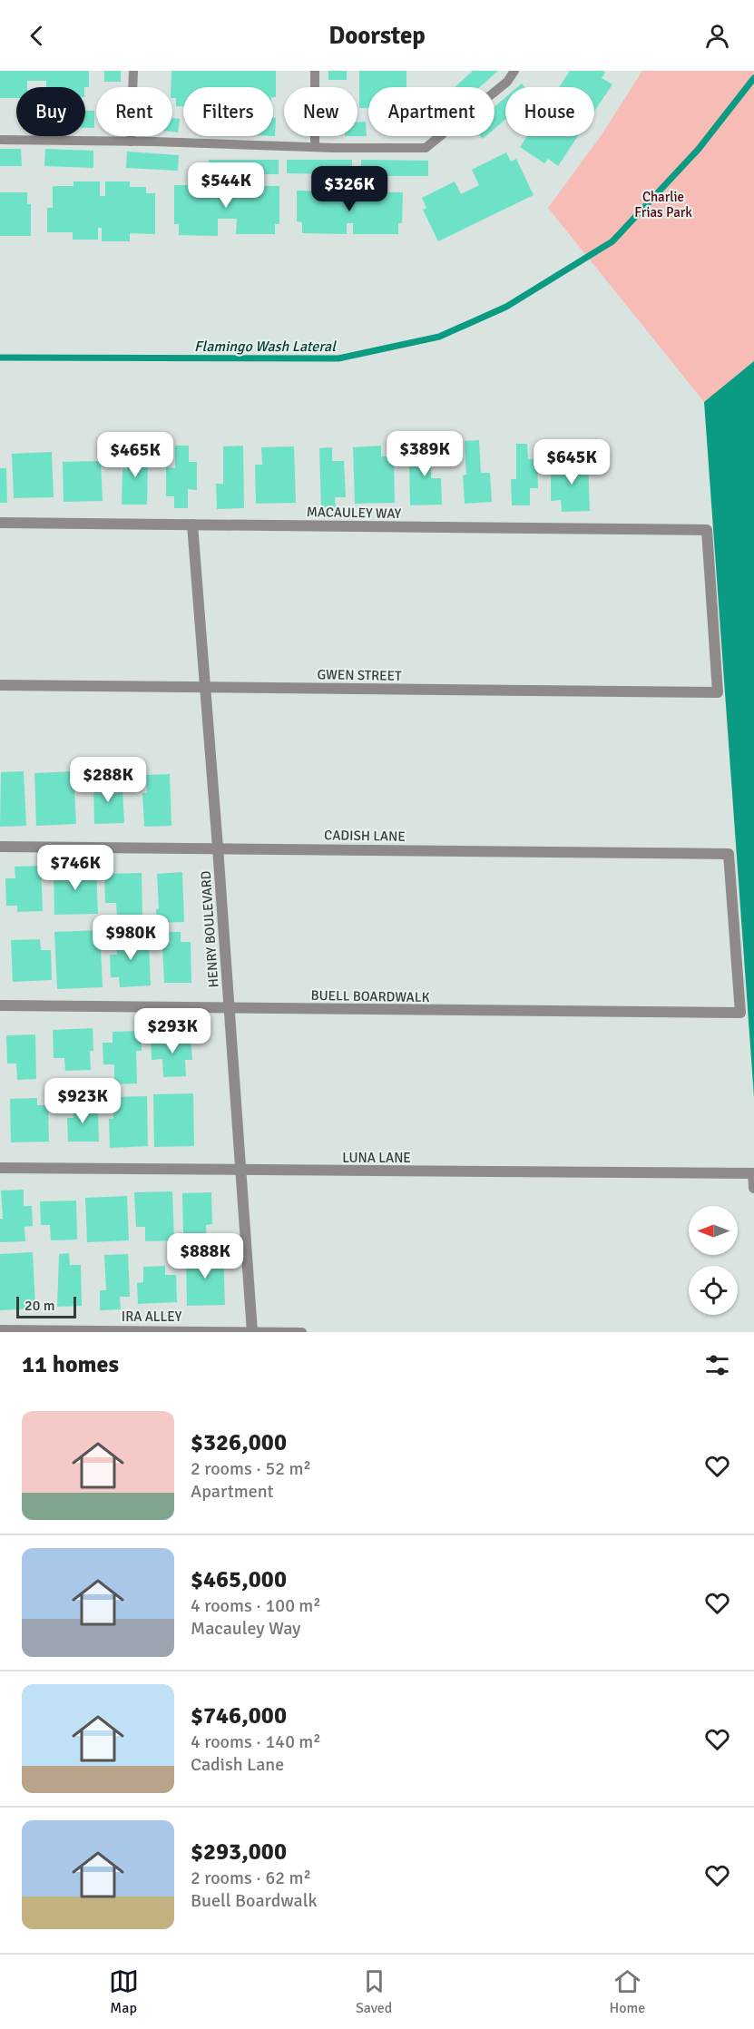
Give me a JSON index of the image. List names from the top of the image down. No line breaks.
{"streets":{"street":["MACAULEY WAY","GWEN STREET","CADISH LANE","HENRY BOULEVARD","BUELL BOARDWALK","LUNA LANE"],"lane":["IRA ALLEY"]},"crossings":[["MACAULEY WAY","GWEN STREET"],["MACAULEY WAY","HENRY BOULEVARD"],["GWEN STREET","HENRY BOULEVARD"],["CADISH LANE","HENRY BOULEVARD"],["CADISH LANE","BUELL BOARDWALK"],["HENRY BOULEVARD","BUELL BOARDWALK"],["HENRY BOULEVARD","LUNA LANE"],["HENRY BOULEVARD","IRA ALLEY"]],"water":["Flamingo Wash Lateral"],"parks":["Charlie Frias Park"],"scale_bar":"20 m","north":"left","page":{"header":"Doorstep","chip":["Buy","Rent","Filters","New","Apartment","House"],"price":["$544K","$326K","$389K","$465K","$645K","$288K","$746K","$980K","$293K","$923K","$888K"],"scale":"20 m","heading":"11 homes","list":[{"name":"$326,000","note":"2 rooms · 52 m² · Apartment"},{"name":"$465,000","note":"4 rooms · 100 m² · Macauley Way"},{"name":"$746,000","note":"4 rooms · 140 m² · Cadish Lane"},{"name":"$293,000","note":"2 rooms · 62 m² · Buell Boardwalk"}],"tabs":["Map","Saved","Home"]}}
